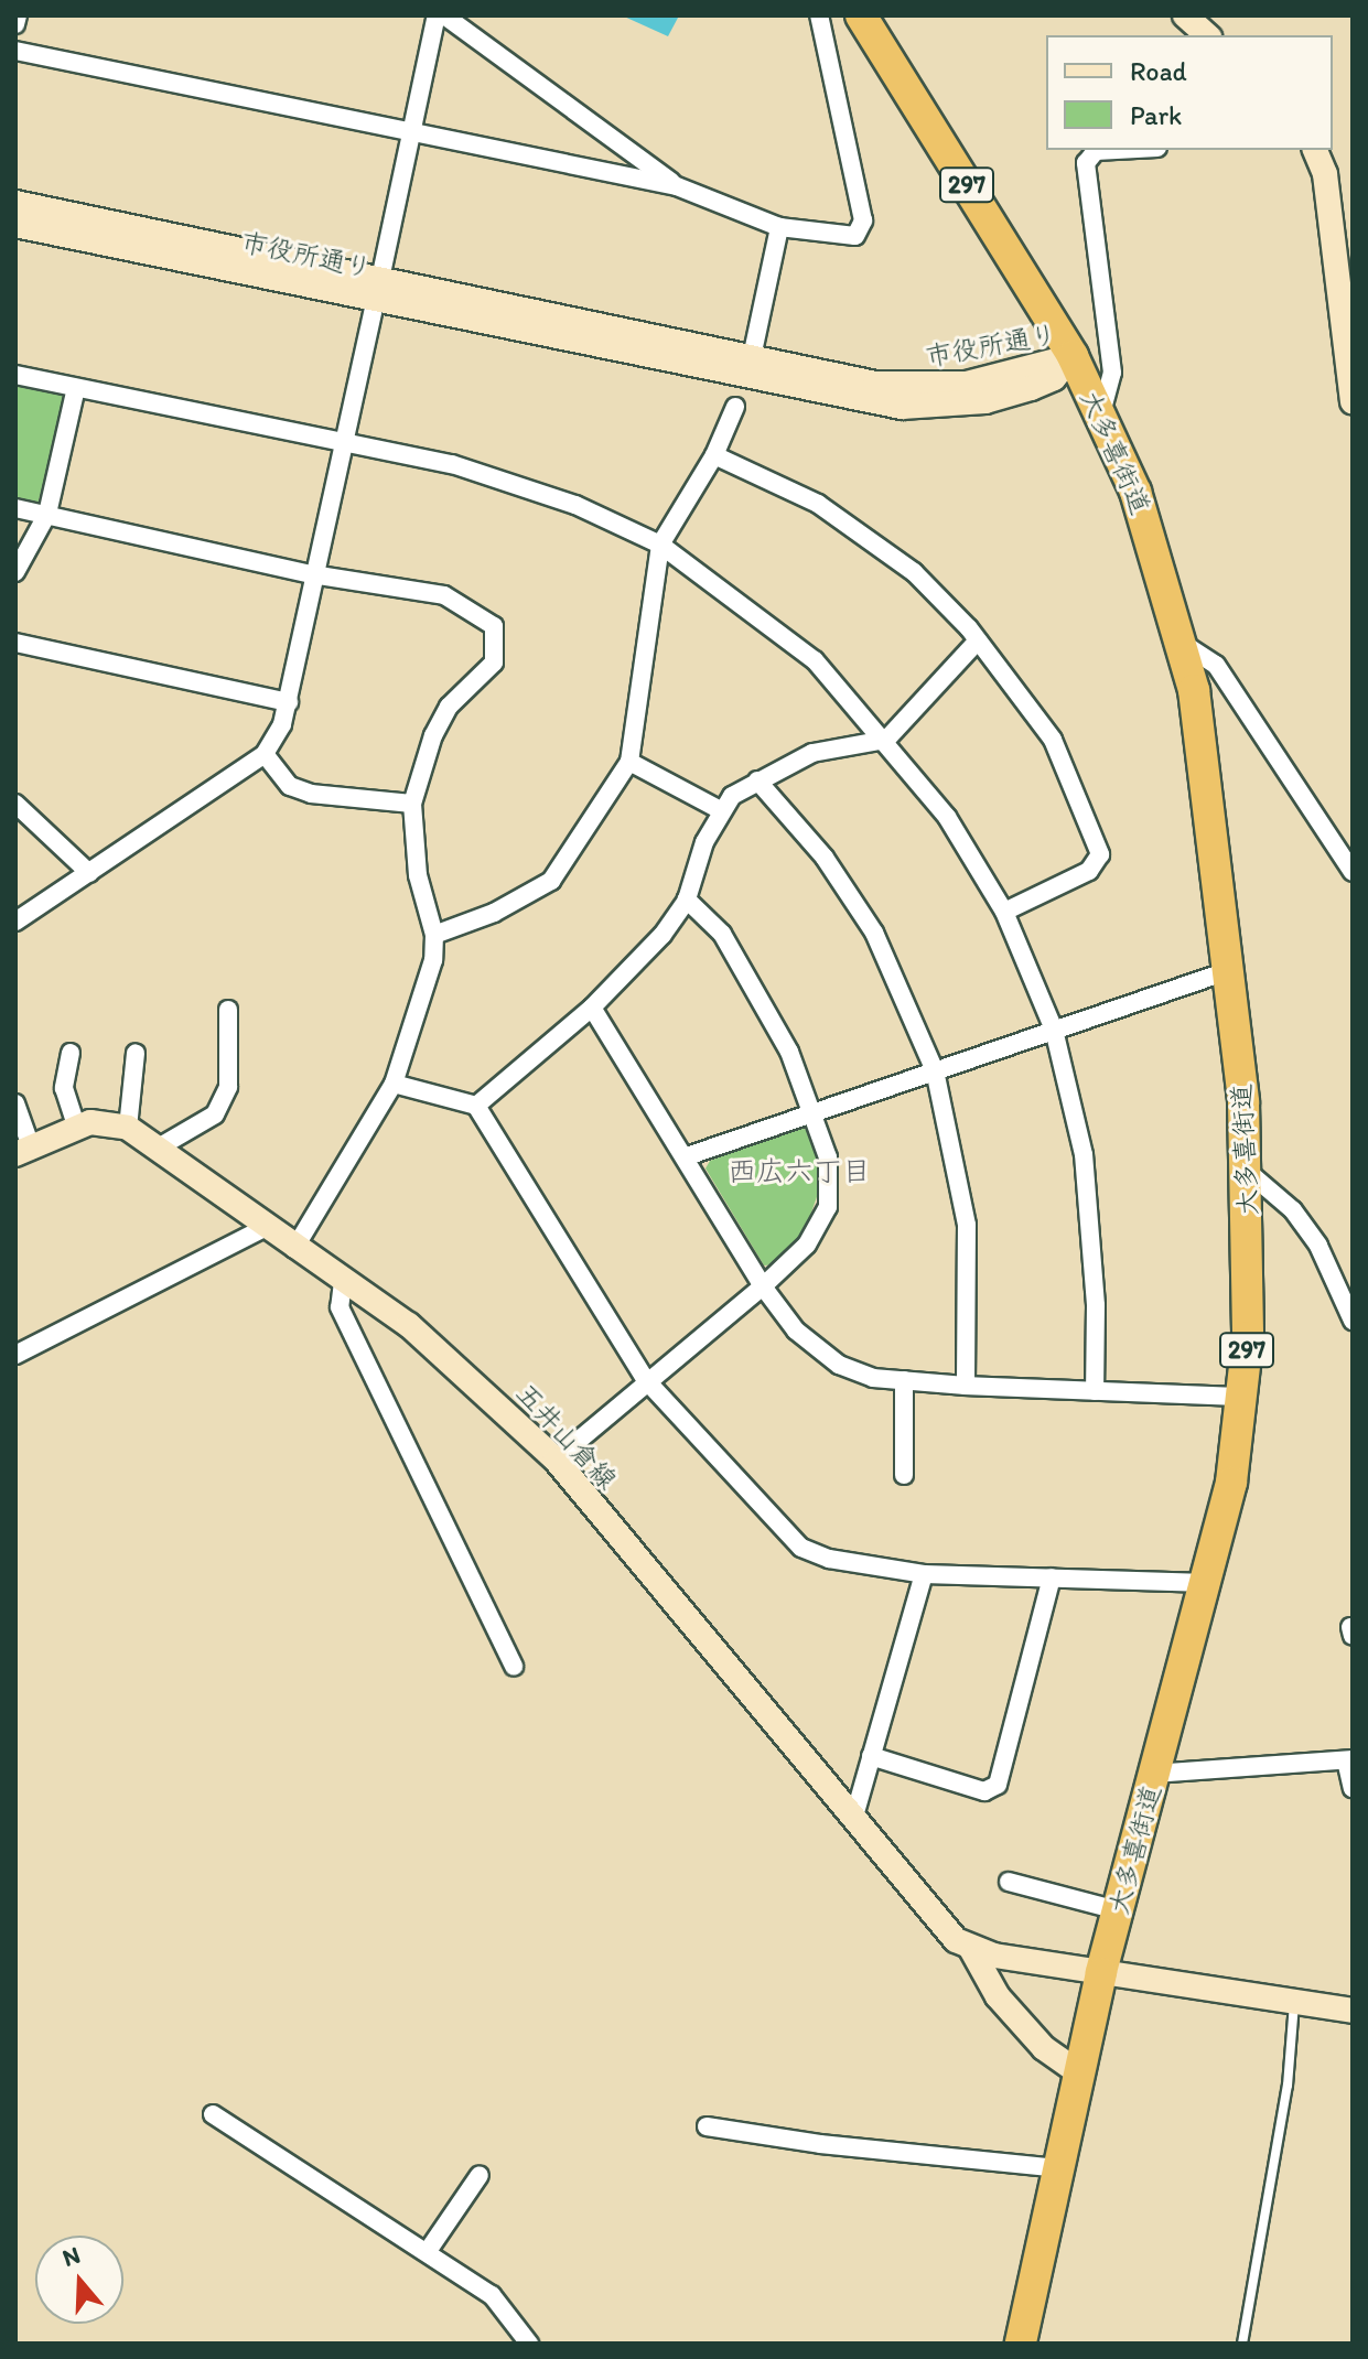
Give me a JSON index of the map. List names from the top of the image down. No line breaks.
{"streets":{"highway":["297","大多喜街道"],"street":["市役所通り","五井山倉線"]},"crossings":[["市役所通り","大多喜街道"],["大多喜街道","五井山倉線"]],"districts":["西広六丁目"],"legend":["Road","Park"],"north":"top"}
